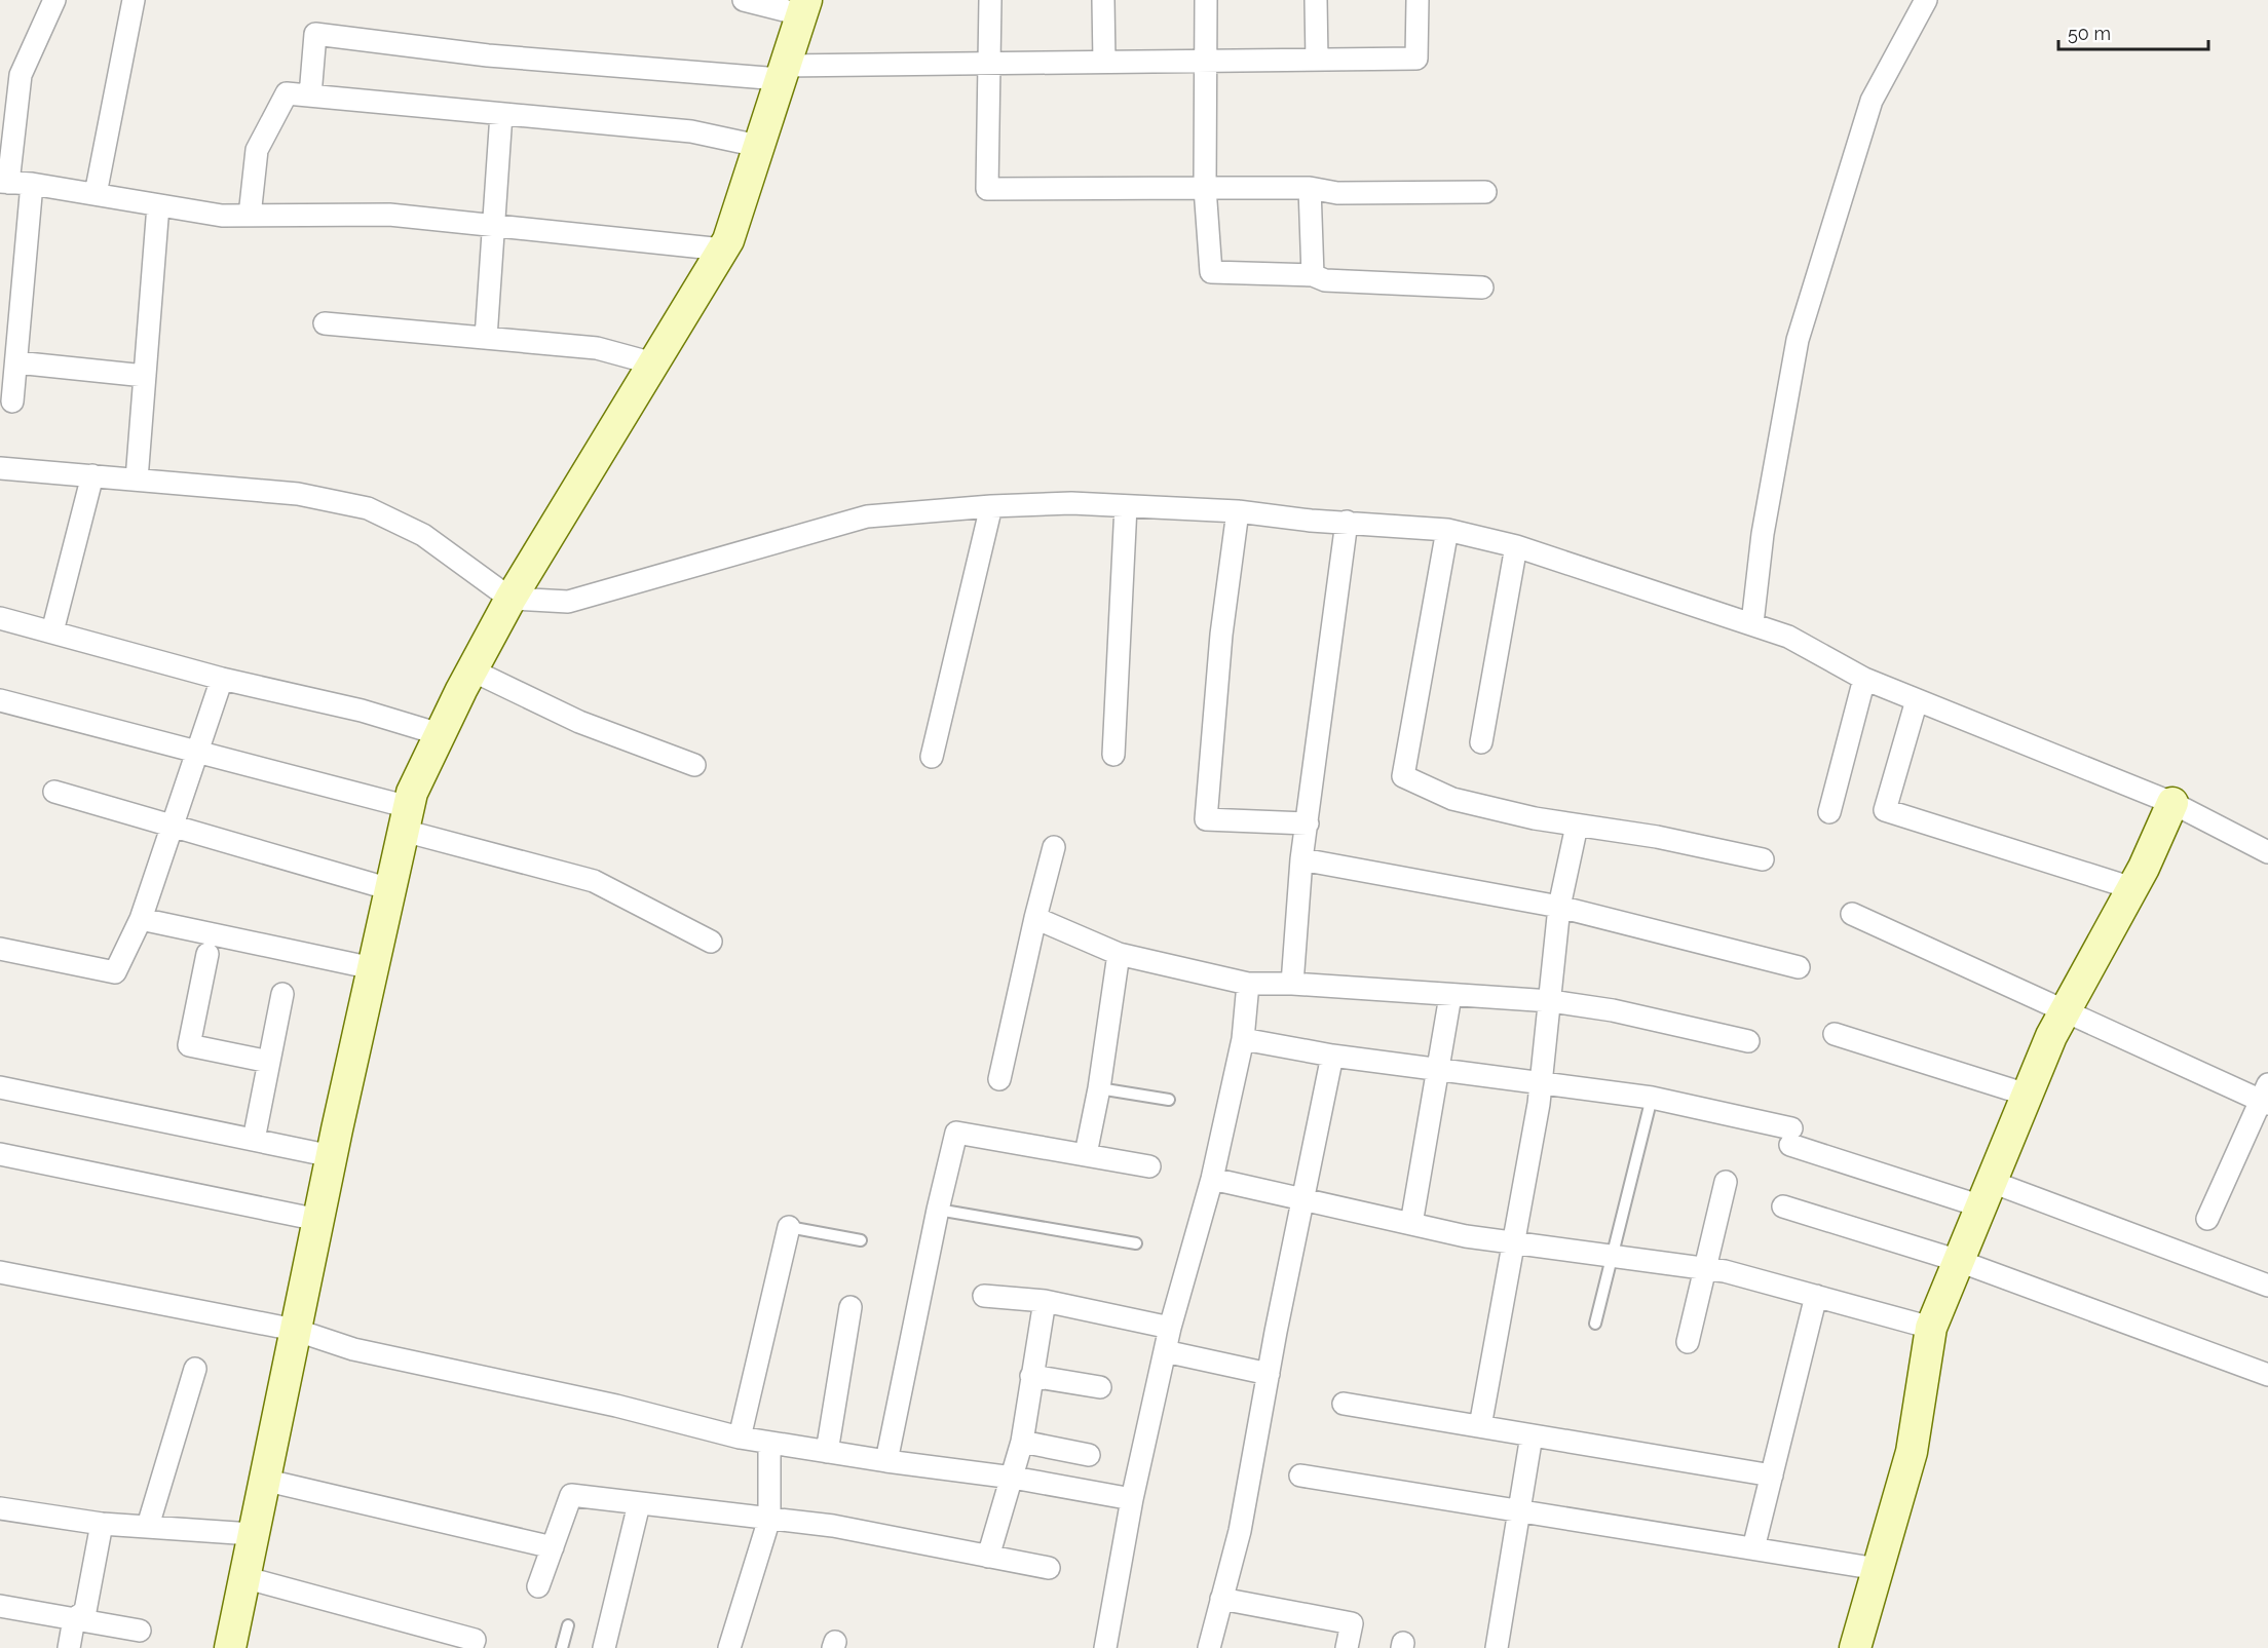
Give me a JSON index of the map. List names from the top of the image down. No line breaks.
{"scale_bar":"50 m"}
